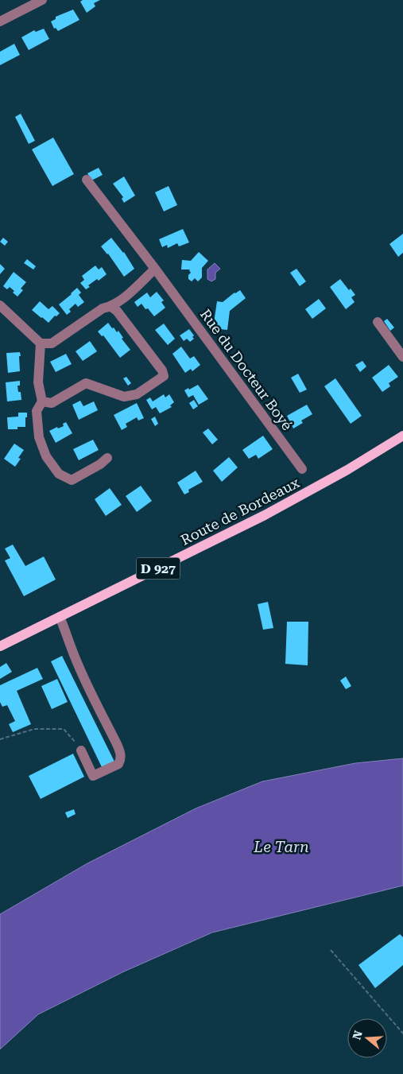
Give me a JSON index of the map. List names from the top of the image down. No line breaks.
{"streets":{"main road":["Route de Bordeaux","D 927"],"street":["Rue du Docteur Boyé"]},"water":["Le Tarn"],"north":"left"}
